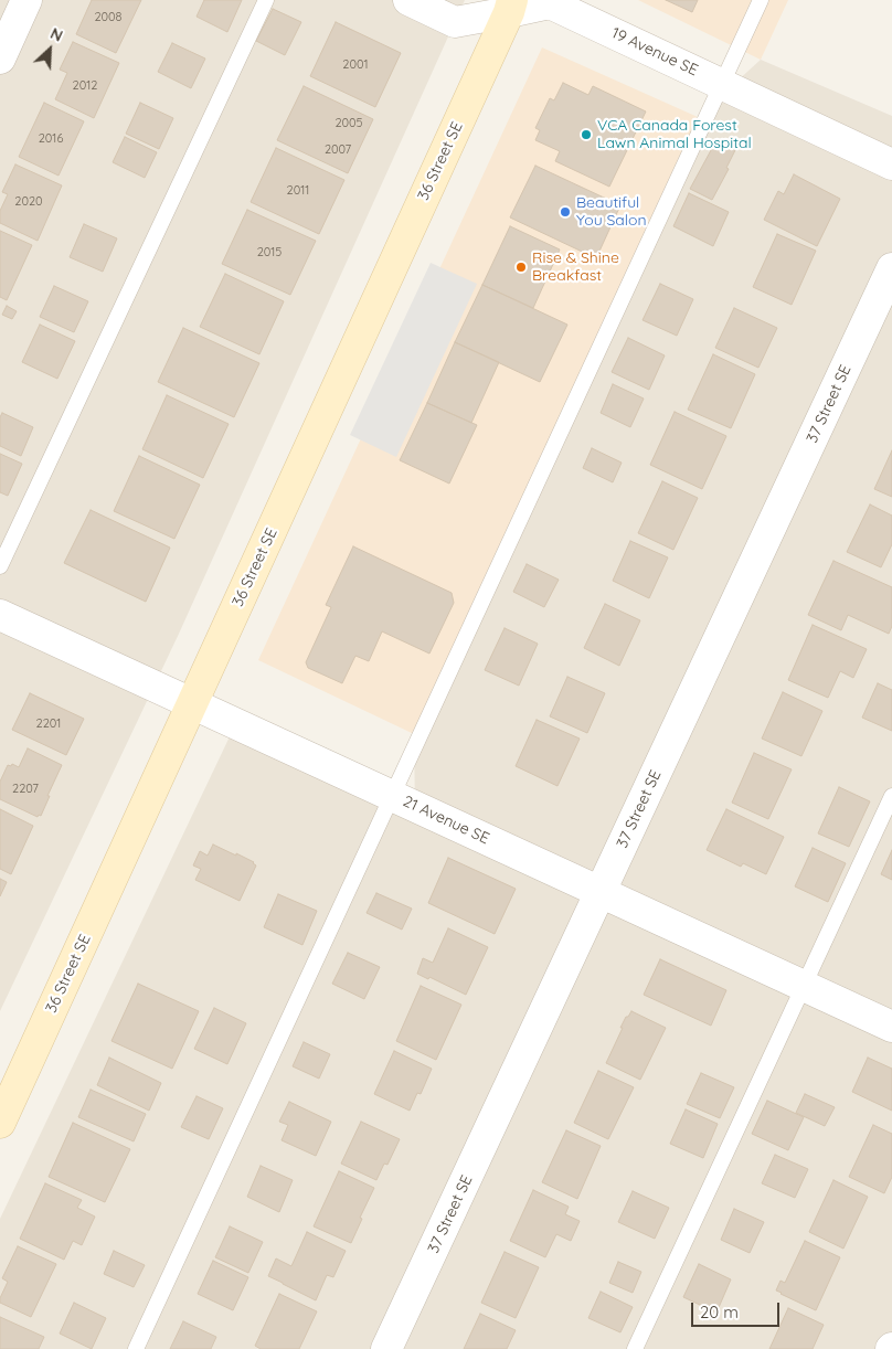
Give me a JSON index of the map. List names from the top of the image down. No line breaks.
{"streets":{"main road":["36 Street SE"],"street":["19 Avenue SE","37 Street SE","21 Avenue SE"]},"crossings":[["19 Avenue SE","36 Street SE"],["36 Street SE","21 Avenue SE"],["37 Street SE","21 Avenue SE"]],"places":["VCA Canada Forest Lawn Animal Hospital","Beautiful You Salon","Rise & Shine Breakfast"],"house_numbers":["2008","2001","2012","2005","2016","2007","2011","2020","2015","2201","2207"],"scale_bar":"20 m","north":"top right"}
